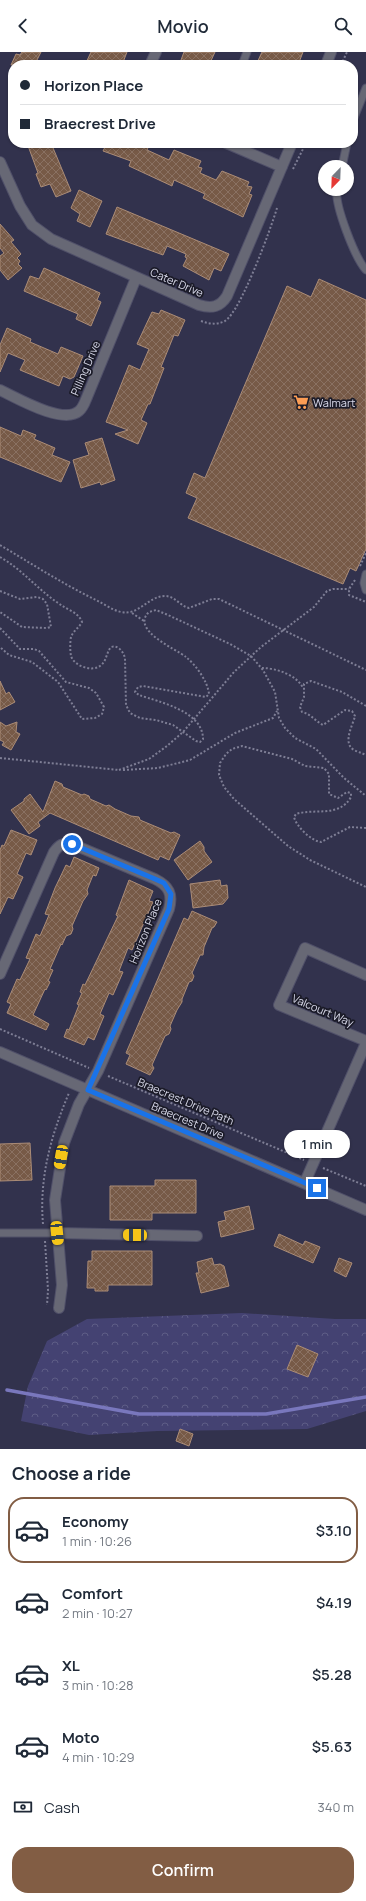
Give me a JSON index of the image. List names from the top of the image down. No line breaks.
{"streets":{"street":["Cater Drive","Pilling Drive","Horizon Place","Valcourt Way","Braecrest Drive"],"path":["Braecrest Drive Path"]},"crossings":[["Cater Drive","Pilling Drive"],["Horizon Place","Braecrest Drive Path"],["Horizon Place","Braecrest Drive"],["Valcourt Way","Braecrest Drive Path"],["Valcourt Way","Braecrest Drive"]],"places":{"supermarket":["Walmart"]},"north":"bottom left","page":{"header":"Movio","banner":["Horizon Place","Braecrest Drive"],"bubble":"1 min","heading":"Choose a ride","list":[{"name":"Economy","note":"1 min · 10:26","value":"$3.10"},{"name":"Comfort","note":"2 min · 10:27","value":"$4.19"},{"name":"XL","note":"3 min · 10:28","value":"$5.28"},{"name":"Moto","note":"4 min · 10:29","value":"$5.63"}],"pay":["Cash","340 m"],"buttons":"Confirm"}}
